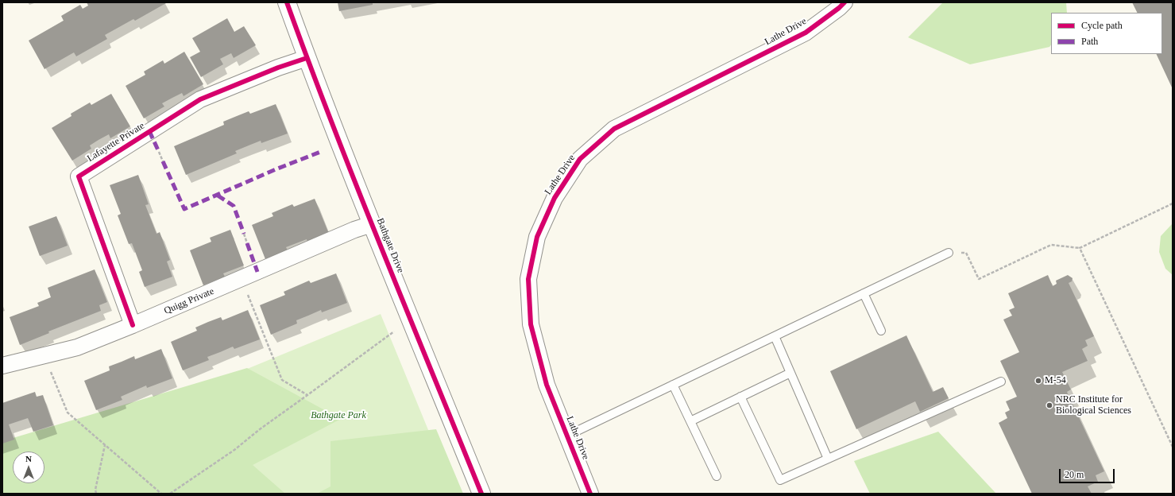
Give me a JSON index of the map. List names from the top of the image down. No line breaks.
{"streets":{"street":["Lathe Drive","Lafayette Private","Bathgate Drive","Quigg Private"]},"crossings":[["Lafayette Private","Bathgate Drive"],["Lafayette Private","Quigg Private"],["Bathgate Drive","Quigg Private"]],"parks":["Bathgate Park"],"places":["M-54","NRC Institute for Biological Sciences"],"legend":["Cycle path","Path"],"scale_bar":"20 m","north":"top"}
